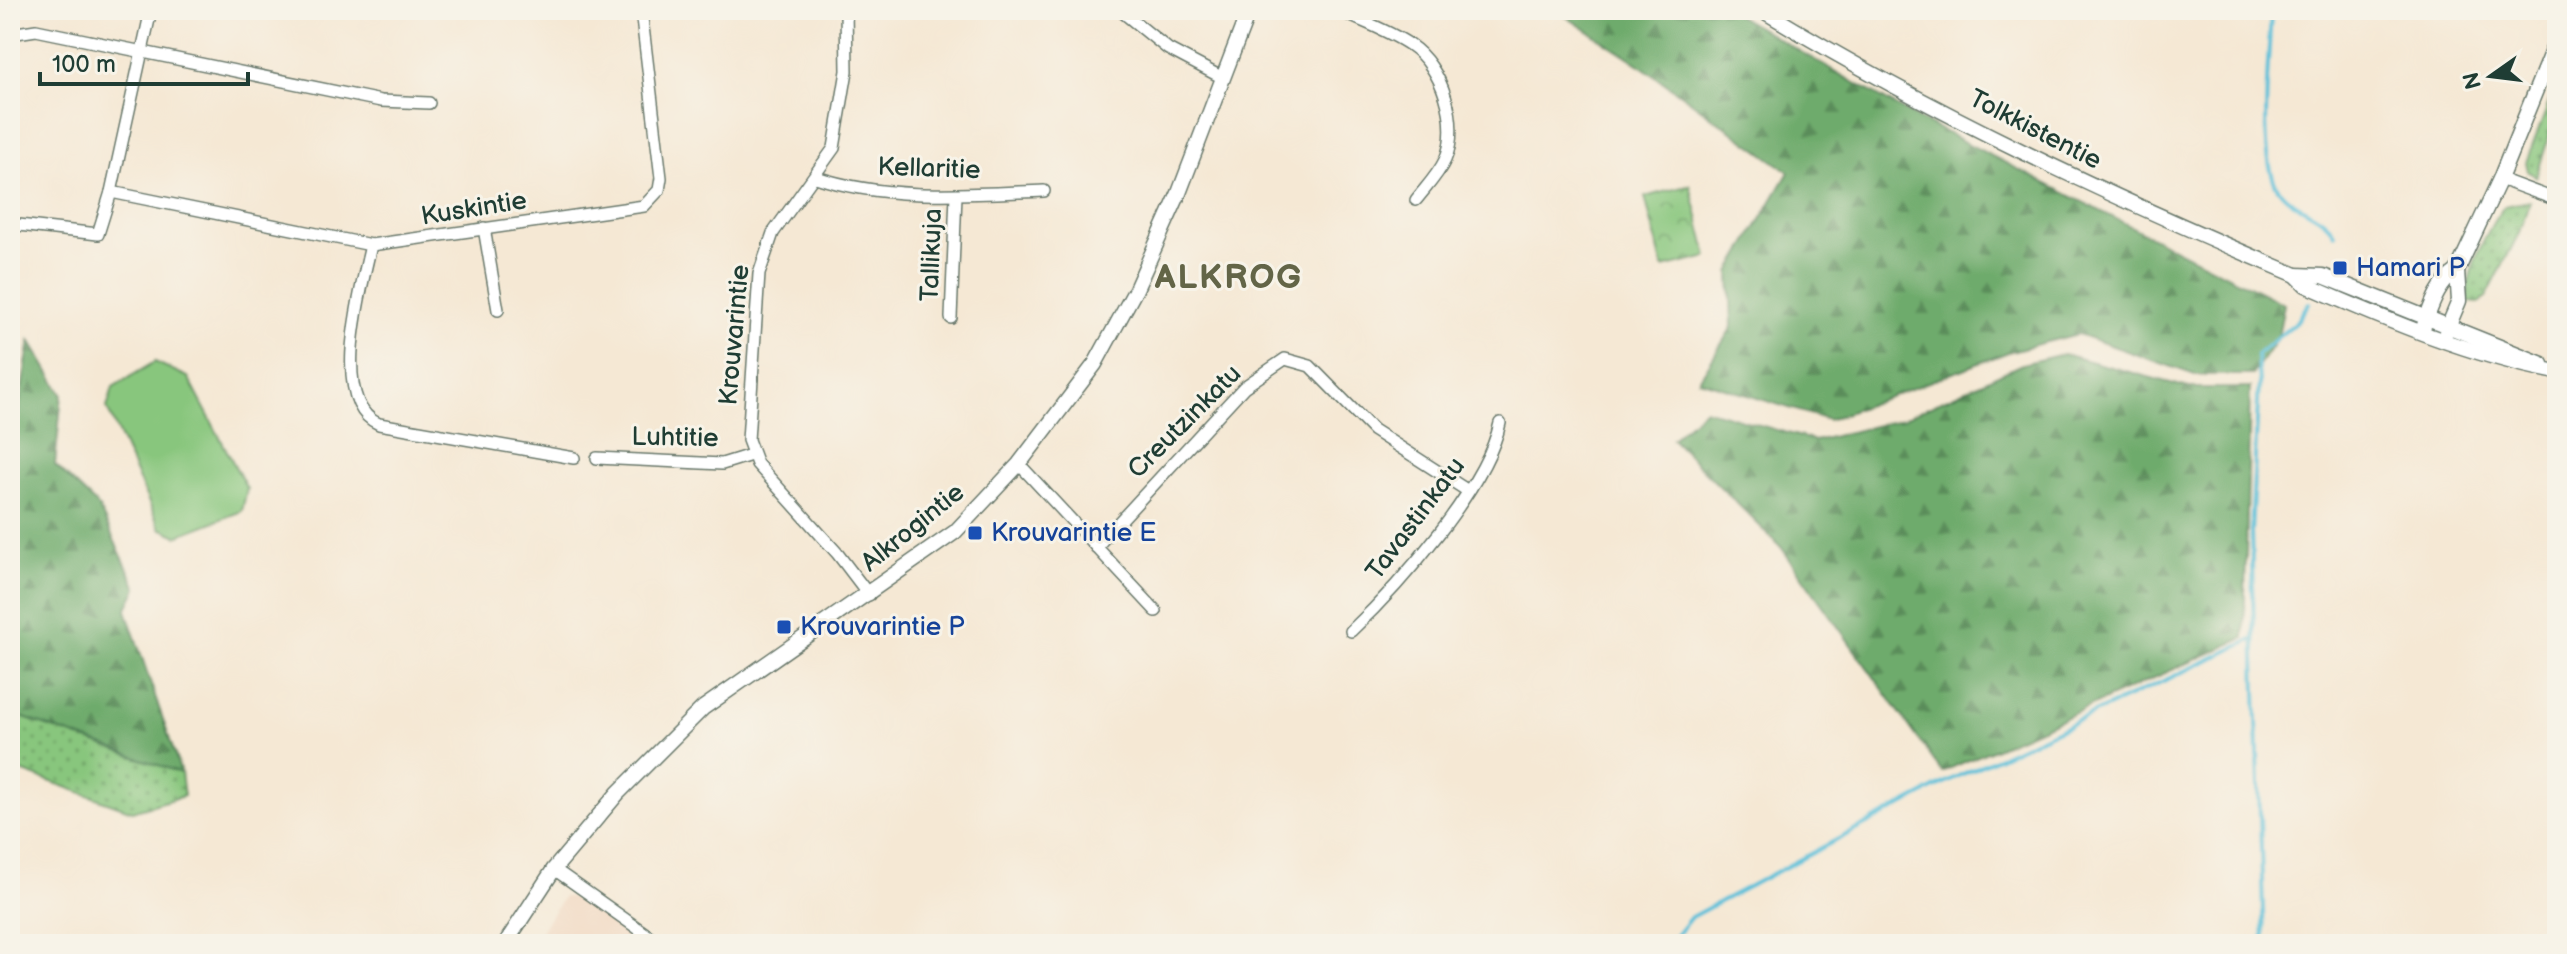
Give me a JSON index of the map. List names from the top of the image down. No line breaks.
{"streets":{"street":["Tolkkistentie","Kellaritie","Kuskintie","Tallikuja","Krouvarintie","Creutzinkatu","Luhtitie","Tavastinkatu","Alkrogintie"]},"crossings":[["Kellaritie","Tallikuja"],["Kellaritie","Krouvarintie"],["Krouvarintie","Luhtitie"],["Creutzinkatu","Tavastinkatu"]],"districts":["ALKROG"],"places":{"transit":["Hamari P","Krouvarintie E","Krouvarintie P"]},"scale_bar":"100 m","north":"left"}
